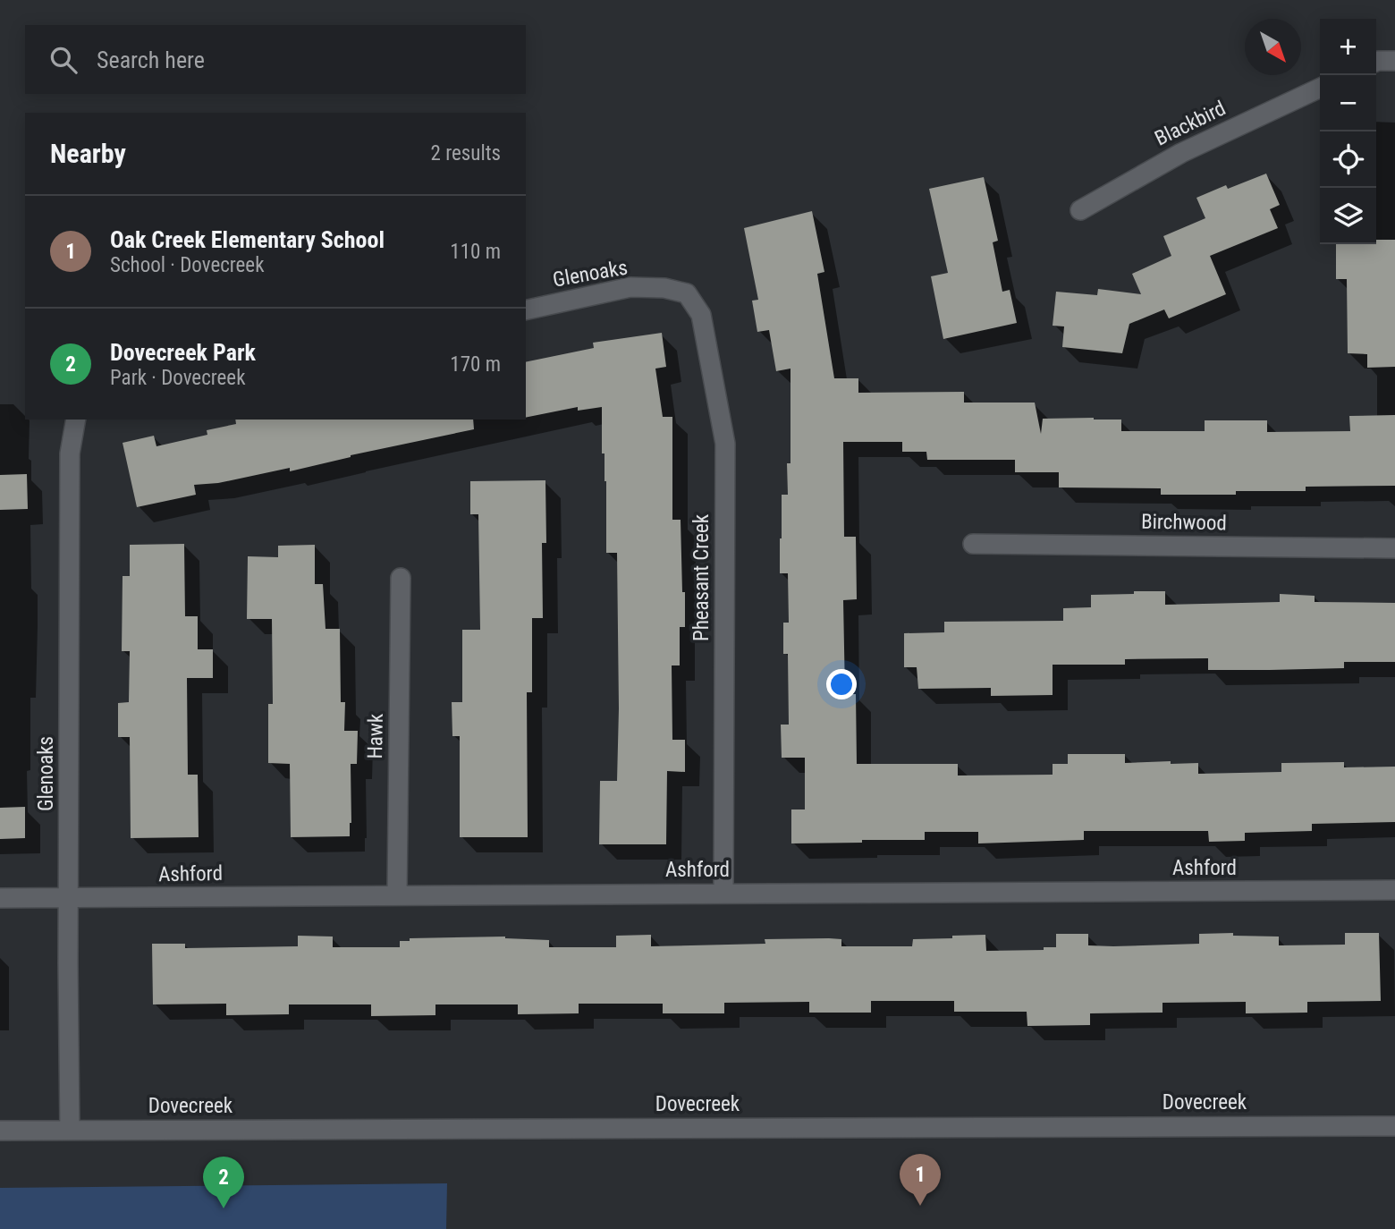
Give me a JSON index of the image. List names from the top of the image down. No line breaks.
{"streets":{"street":["Blackbird","Glenoaks","Birchwood","Pheasant Creek","Hawk","Ashford","Dovecreek"]},"crossings":[["Glenoaks","Pheasant Creek"],["Glenoaks","Ashford"],["Glenoaks","Dovecreek"],["Pheasant Creek","Ashford"],["Hawk","Ashford"]],"north":"bottom right","page":{"map_buttons":["+","−"],"search":"Search here","heading":["Nearby","2 results"],"list":[{"mark":"1","name":"Oak Creek Elementary School","note":"School · Dovecreek","value":"110 m"},{"mark":"2","name":"Dovecreek Park","note":"Park · Dovecreek","value":"170 m"}],"pins":["1","2"]}}
